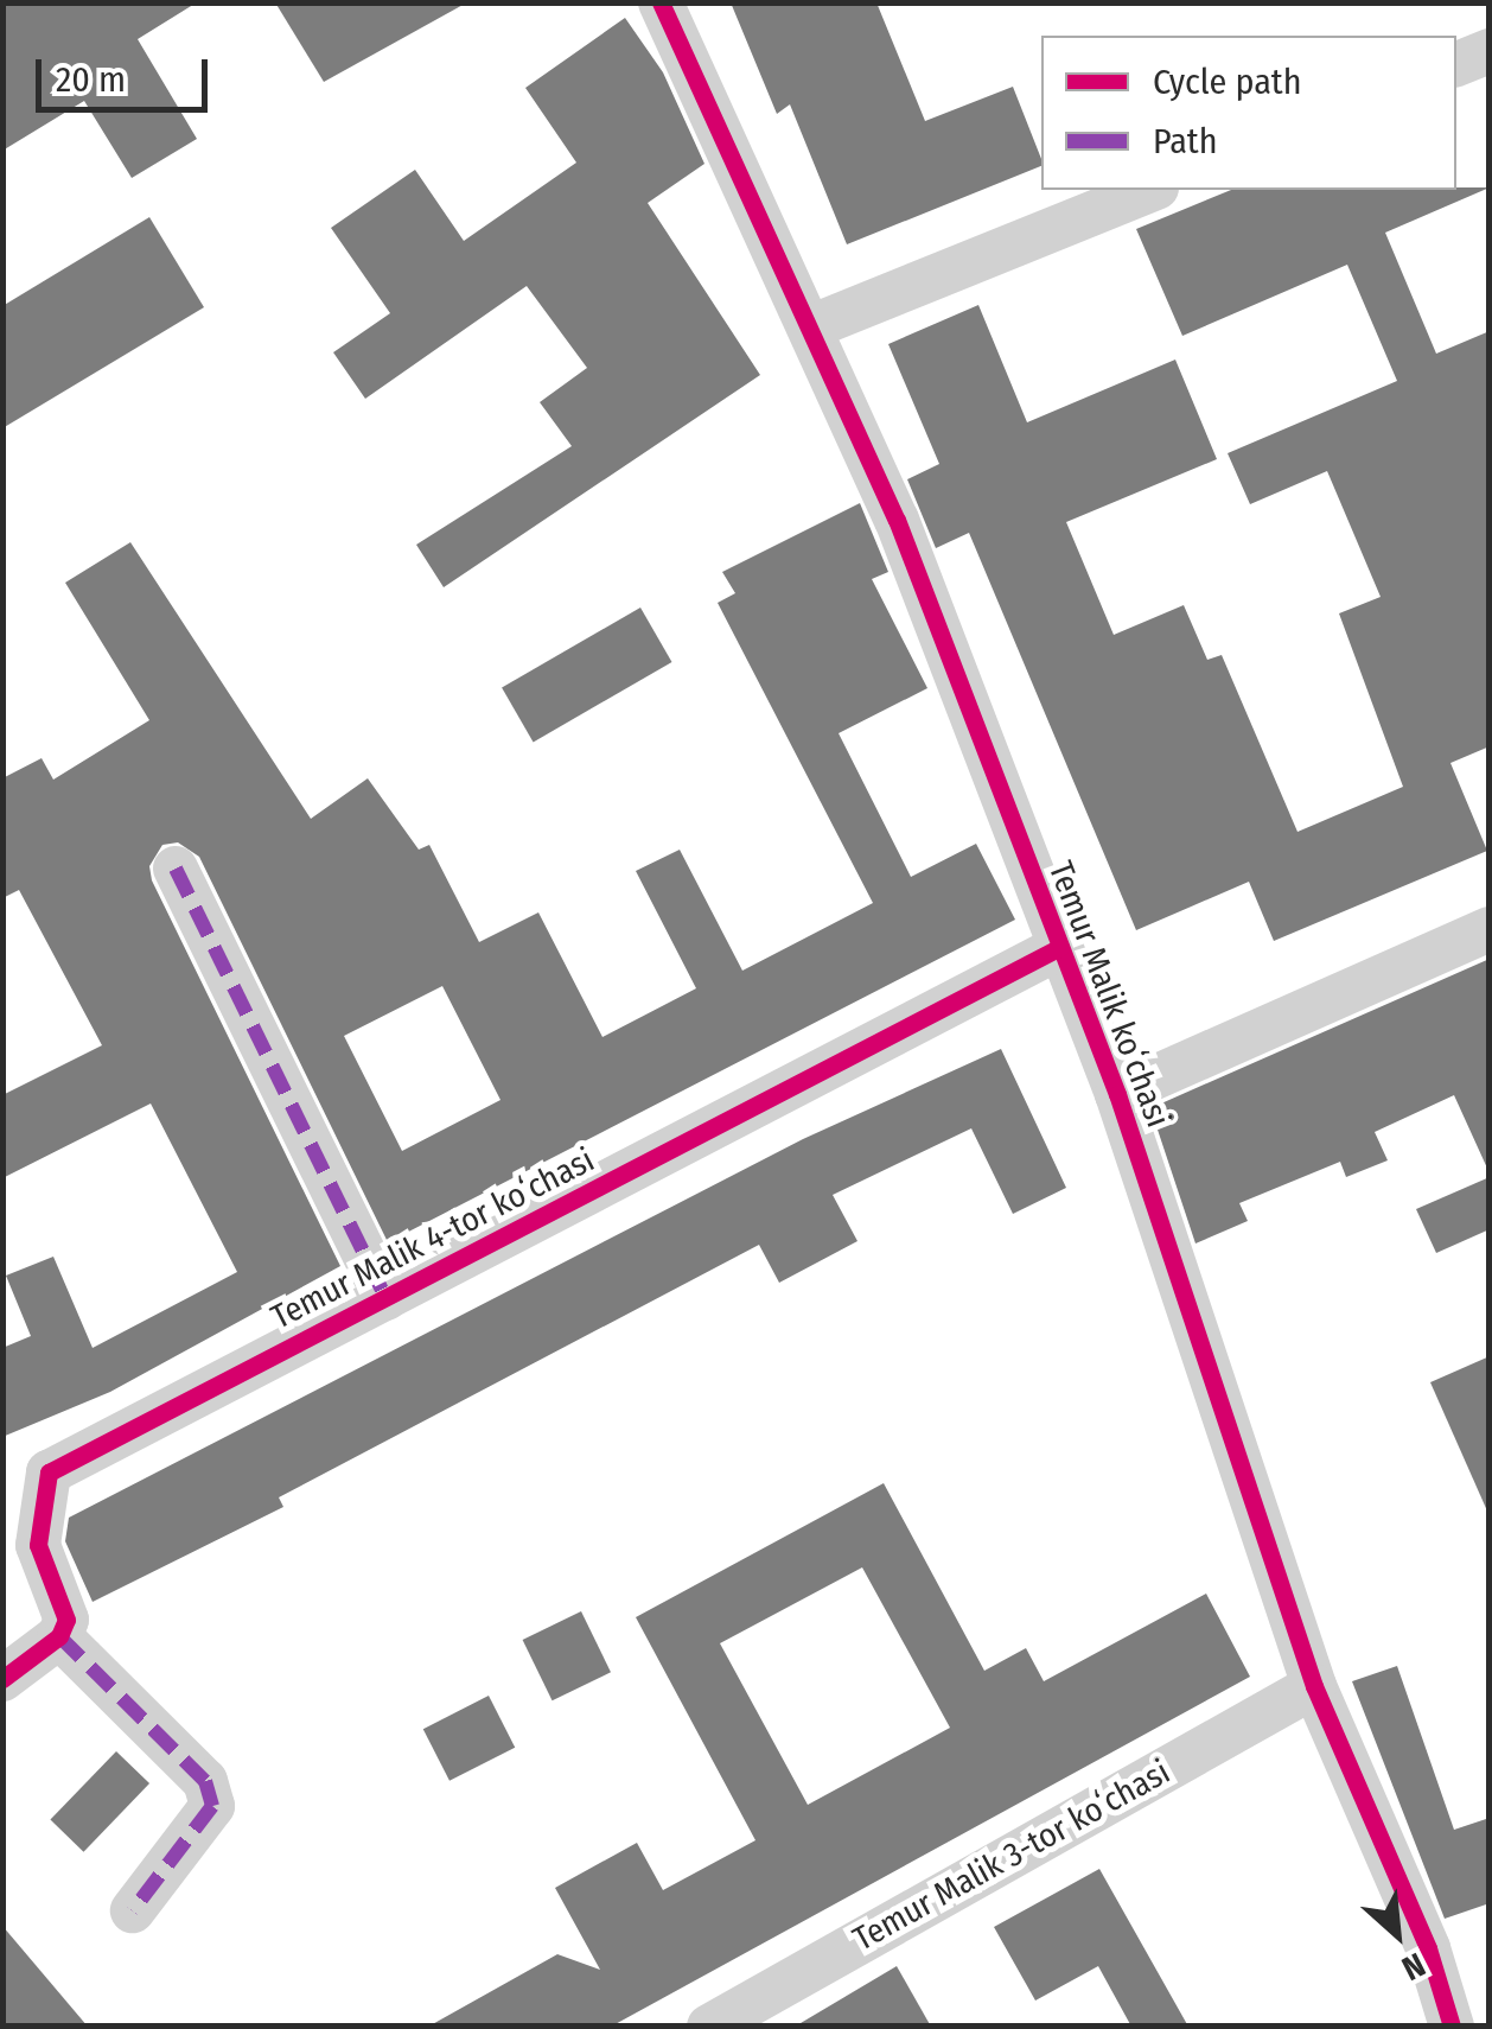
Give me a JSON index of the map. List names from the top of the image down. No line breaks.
{"streets":{"street":["Temur Malik koʻchasi","Temur Malik 4-tor koʻchasi","Temur Malik 3-tor koʻchasi"]},"crossings":[["Temur Malik koʻchasi","Temur Malik 4-tor koʻchasi"],["Temur Malik koʻchasi","Temur Malik 3-tor koʻchasi"]],"legend":["Cycle path","Path"],"scale_bar":"20 m","north":"bottom right"}
